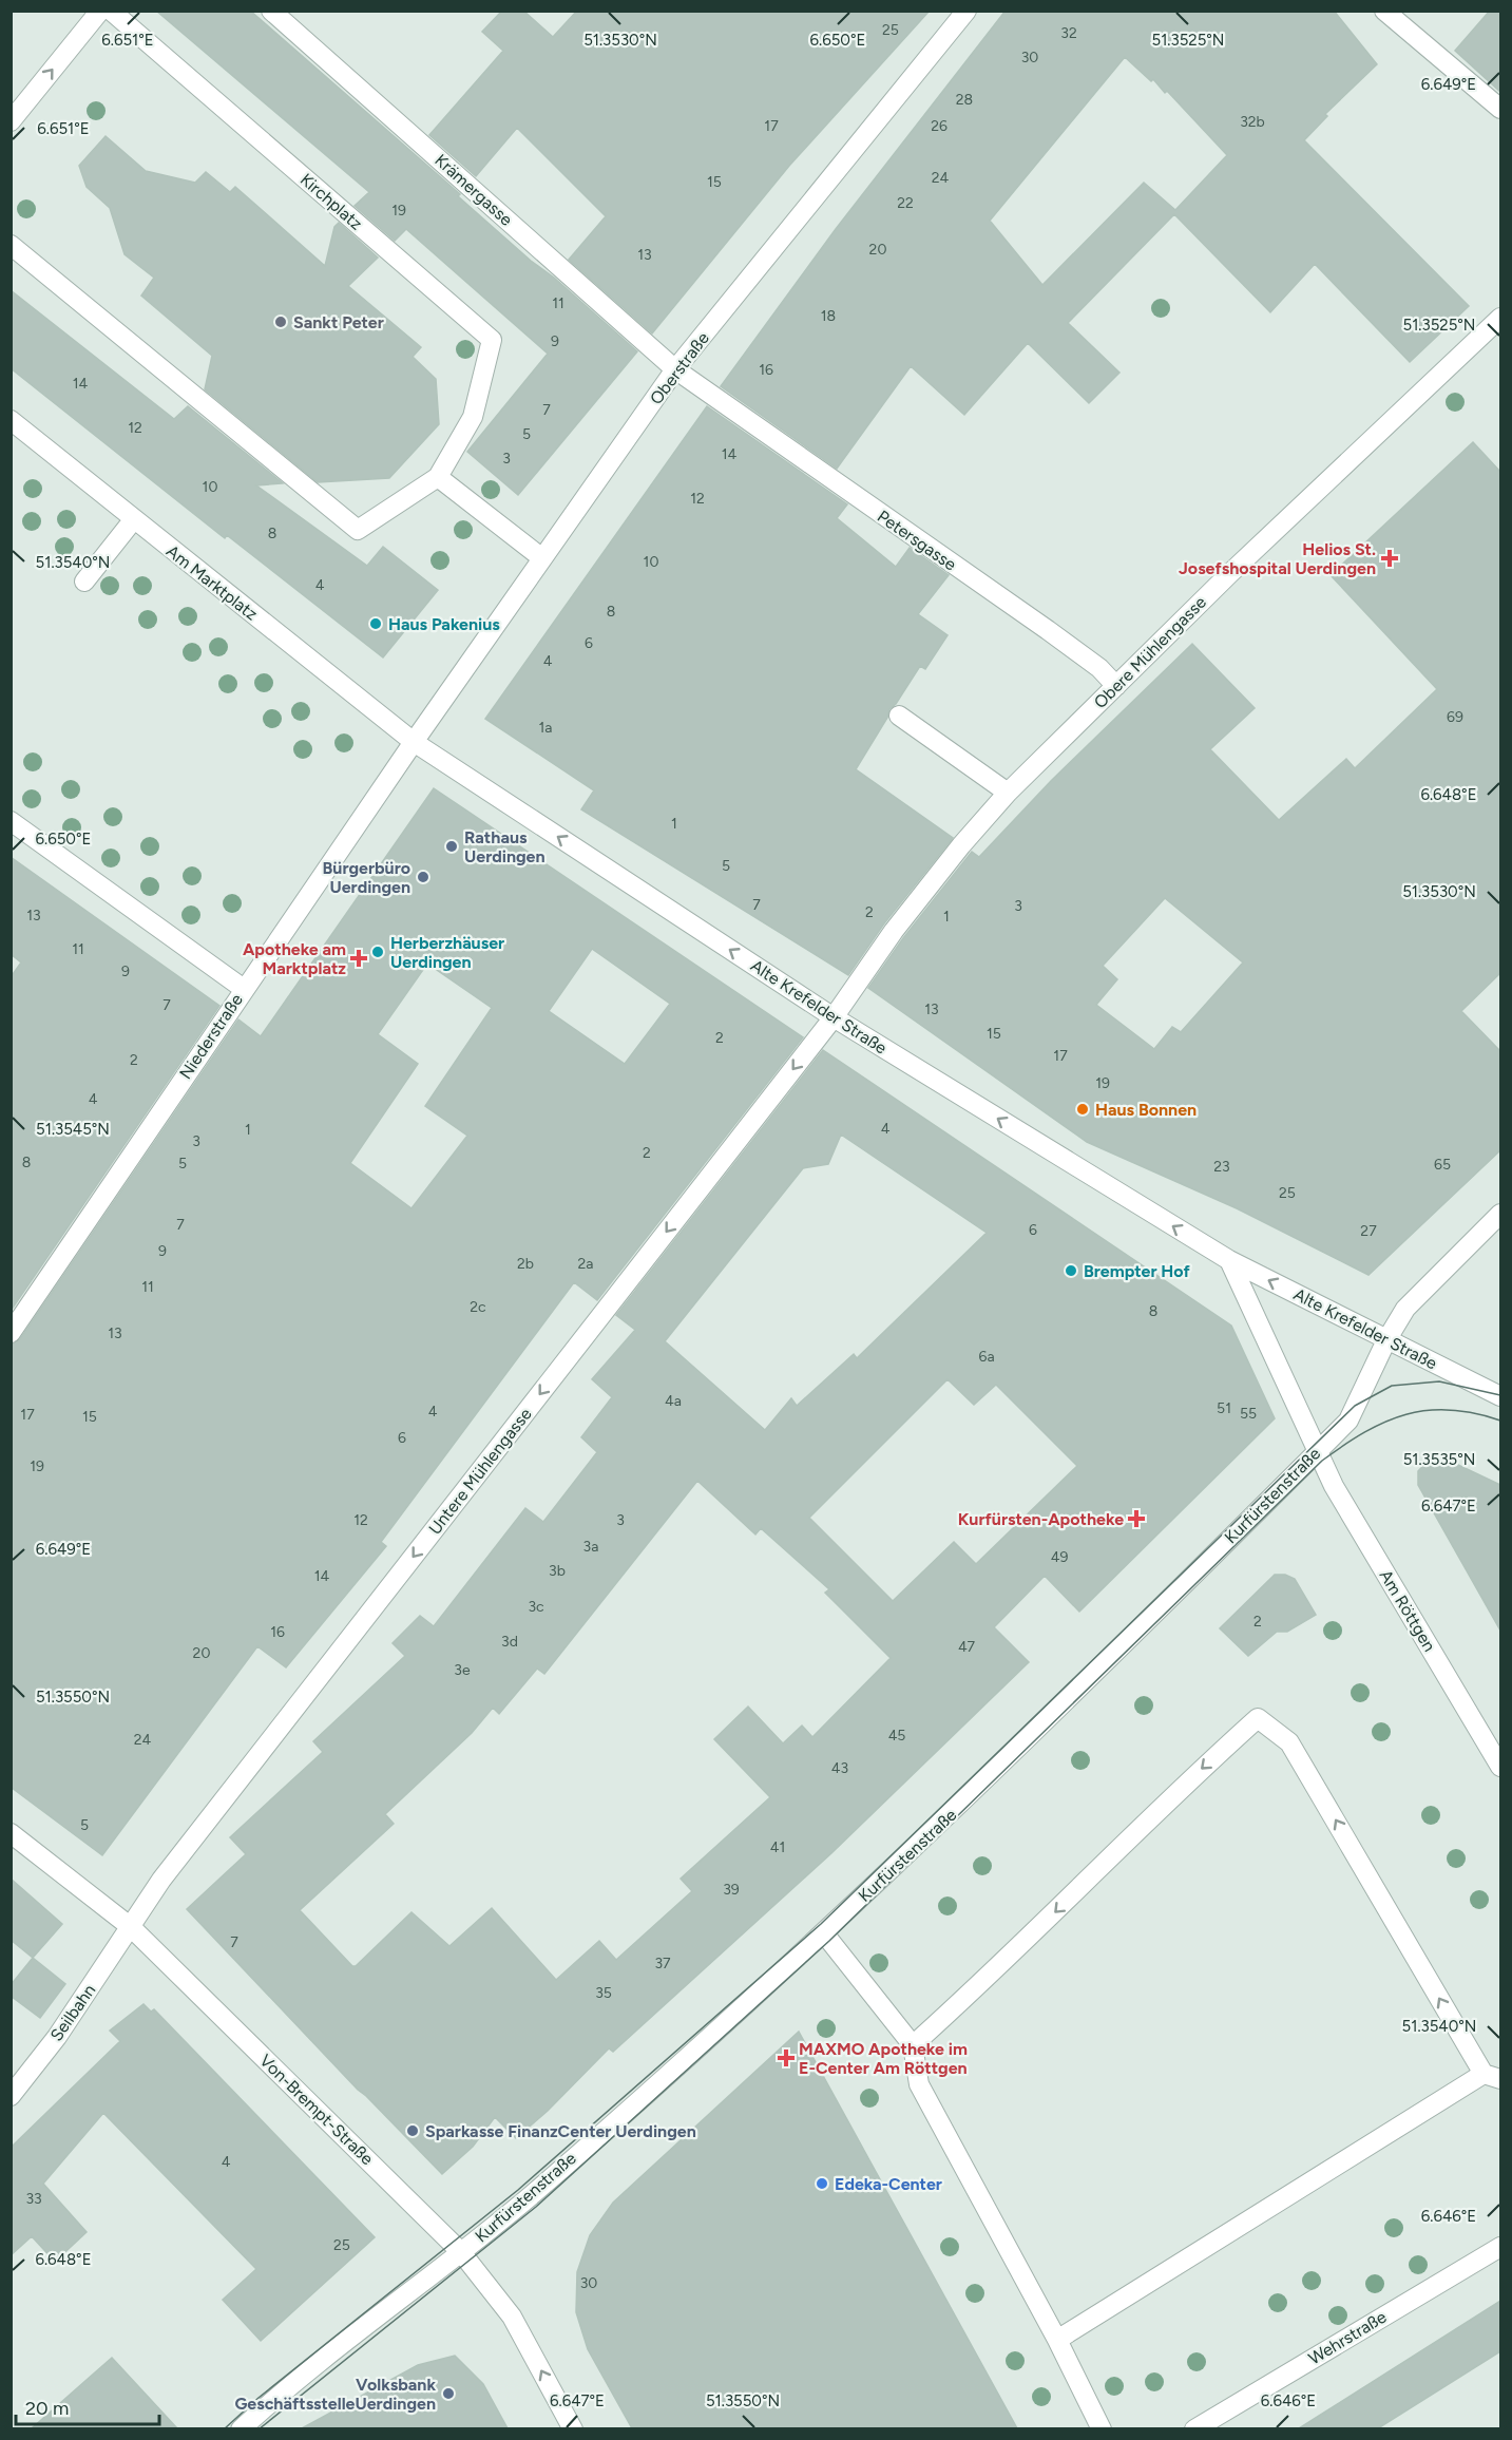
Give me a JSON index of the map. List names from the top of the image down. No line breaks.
{"streets":{"street":["Krämergasse","Kirchplatz","Oberstraße","Petersgasse","Am Marktplatz","Obere Mühlengasse","Alte Krefelder Straße","Niederstraße","Untere Mühlengasse","Kurfürstenstraße","Am Röttgen","Seilbahn","Von-Brempt-Straße","Wehrstraße"]},"crossings":[["Krämergasse","Oberstraße"],["Krämergasse","Petersgasse"],["Oberstraße","Am Marktplatz"],["Oberstraße","Alte Krefelder Straße"],["Oberstraße","Niederstraße"],["Petersgasse","Obere Mühlengasse"],["Am Marktplatz","Alte Krefelder Straße"],["Am Marktplatz","Niederstraße"],["Obere Mühlengasse","Alte Krefelder Straße"],["Obere Mühlengasse","Untere Mühlengasse"],["Alte Krefelder Straße","Niederstraße"],["Alte Krefelder Straße","Untere Mühlengasse"],["Alte Krefelder Straße","Kurfürstenstraße"],["Untere Mühlengasse","Seilbahn"],["Untere Mühlengasse","Von-Brempt-Straße"],["Kurfürstenstraße","Am Röttgen"],["Kurfürstenstraße","Von-Brempt-Straße"],["Seilbahn","Von-Brempt-Straße"]],"one_way":["Alte Krefelder Straße","Untere Mühlengasse"],"places":{"other":["Sankt Peter","Haus Pakenius","Rathaus Uerdingen","Bürgerbüro Uerdingen","Herberzhäuser Uerdingen","Haus Bonnen","Brempter Hof","Sparkasse FinanzCenter Uerdingen","Edeka-Center","Volksbank GeschäftsstelleUerdingen"],"health":["Helios St. Josefshospital Uerdingen","Apotheke am Marktplatz","Kurfürsten-Apotheke","MAXMO Apotheke im E-Center Am Röttgen"]},"house_numbers":["25","32","30","28","32b","17","26","24","15","22","19","20","13","11","18","9","16","14","7","12","5","14","3","10","12","8","10","4","8","6","4","69","1a","1","5","7","3","2","13","1","11","9","7","13","15","2","17","2","19","4","4","1","3","2","8","5","65","23","25","7","6","27","9","2b","2a","11","2c","8","13","6a","4a","51","4","55","17","15","6","19","12","3","3a","49","3b","14","3c","2","16","3d","47","20","3e","45","24","43","5","41","39","7","37","35","4","33","25","30"],"scale_bar":"20 m","coordinates":["6.651°E","51.3530°N","6.650°E","51.3525°N","6.649°E","51.3540°N","6.648°E","51.3545°N","51.3535°N","6.647°E","51.3550°N","6.646°E"]}
